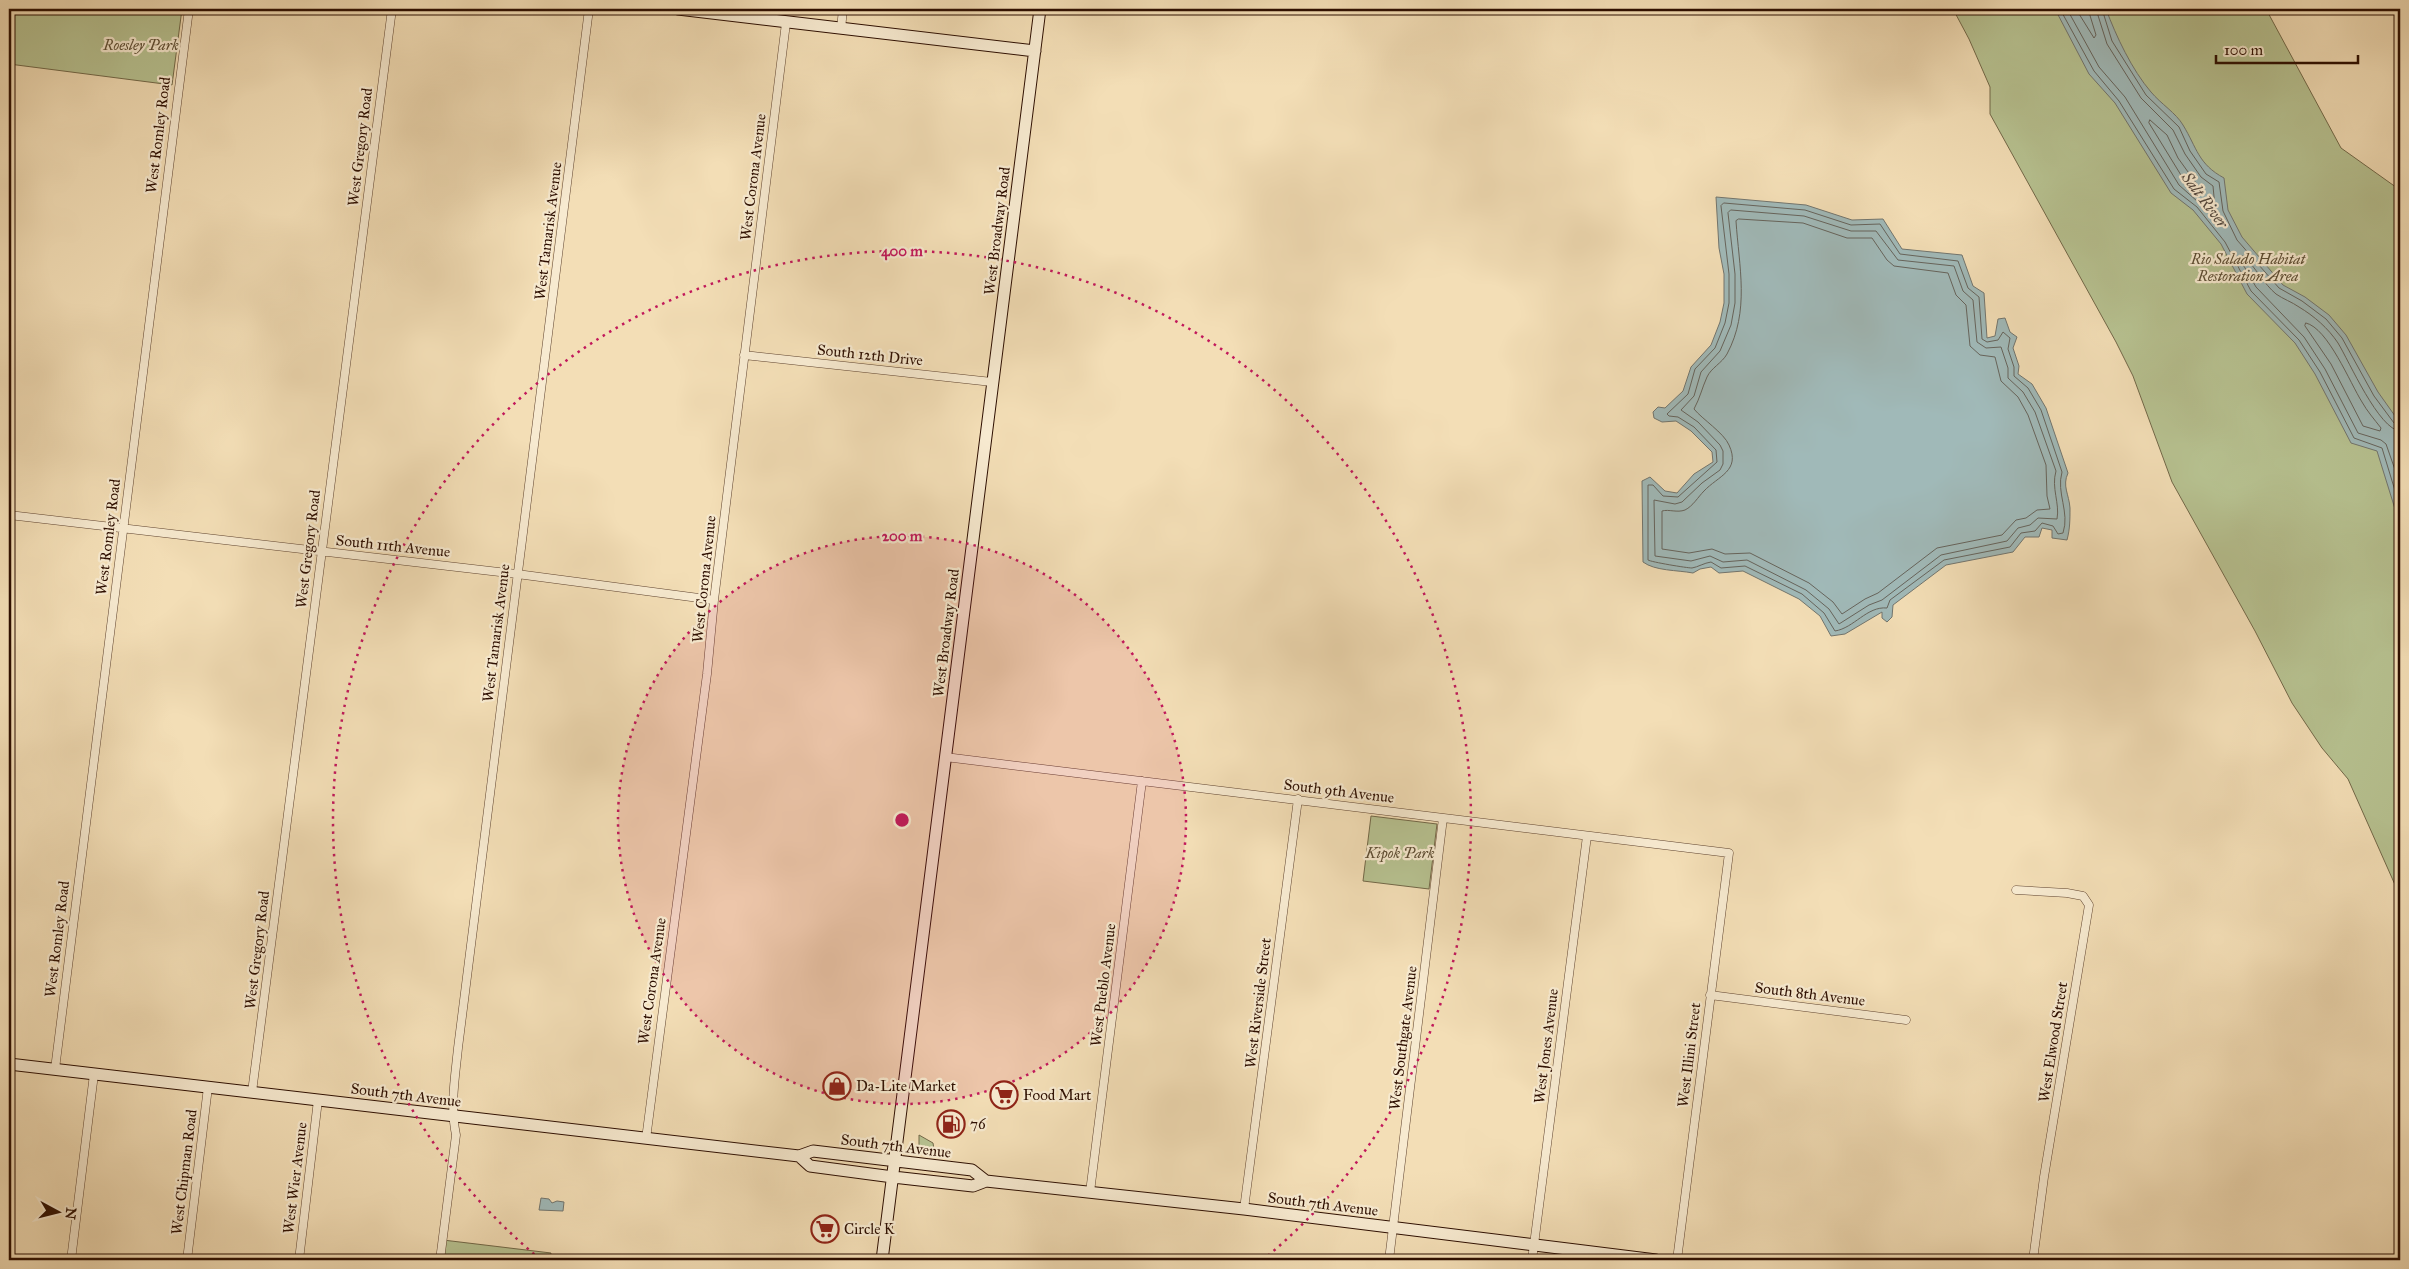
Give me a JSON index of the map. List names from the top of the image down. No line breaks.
{"streets":{"main road":["West Broadway Road","South 7th Avenue"],"street":["West Romley Road","West Gregory Road","West Corona Avenue","West Tamarisk Avenue","South 12th Drive","South 11th Avenue","South 9th Avenue","West Pueblo Avenue","South 8th Avenue","West Riverside Street","West Southgate Avenue","West Elwood Street","West Jones Avenue","West Illini Street","West Chipman Road","West Wier Avenue"]},"crossings":[["West Romley Road","South 11th Avenue"],["West Romley Road","South 7th Avenue"],["West Gregory Road","South 11th Avenue"],["West Gregory Road","South 7th Avenue"],["West Corona Avenue","South 12th Drive"],["West Corona Avenue","South 11th Avenue"],["West Corona Avenue","South 7th Avenue"],["West Tamarisk Avenue","South 11th Avenue"],["West Tamarisk Avenue","South 7th Avenue"],["West Broadway Road","South 12th Drive"],["West Broadway Road","South 9th Avenue"],["West Broadway Road","South 7th Avenue"],["South 9th Avenue","West Pueblo Avenue"],["South 9th Avenue","West Riverside Street"],["South 9th Avenue","West Southgate Avenue"],["South 9th Avenue","West Jones Avenue"],["South 9th Avenue","West Illini Street"],["West Pueblo Avenue","South 7th Avenue"],["South 8th Avenue","West Illini Street"],["West Riverside Street","South 7th Avenue"],["West Southgate Avenue","South 7th Avenue"],["West Jones Avenue","South 7th Avenue"],["South 7th Avenue","West Chipman Road"],["South 7th Avenue","West Wier Avenue"]],"water":["Salt River"],"parks":["Roesley Park","Rio Salado Habitat Restoration Area","Kipok Park"],"places":{"shop":["Da-Lite Market"],"supermarket":["Food Mart","Circle K"],"fuel station":["76"]},"scale_bar":"100 m","north":"right","rings":["400 m","200 m"]}
